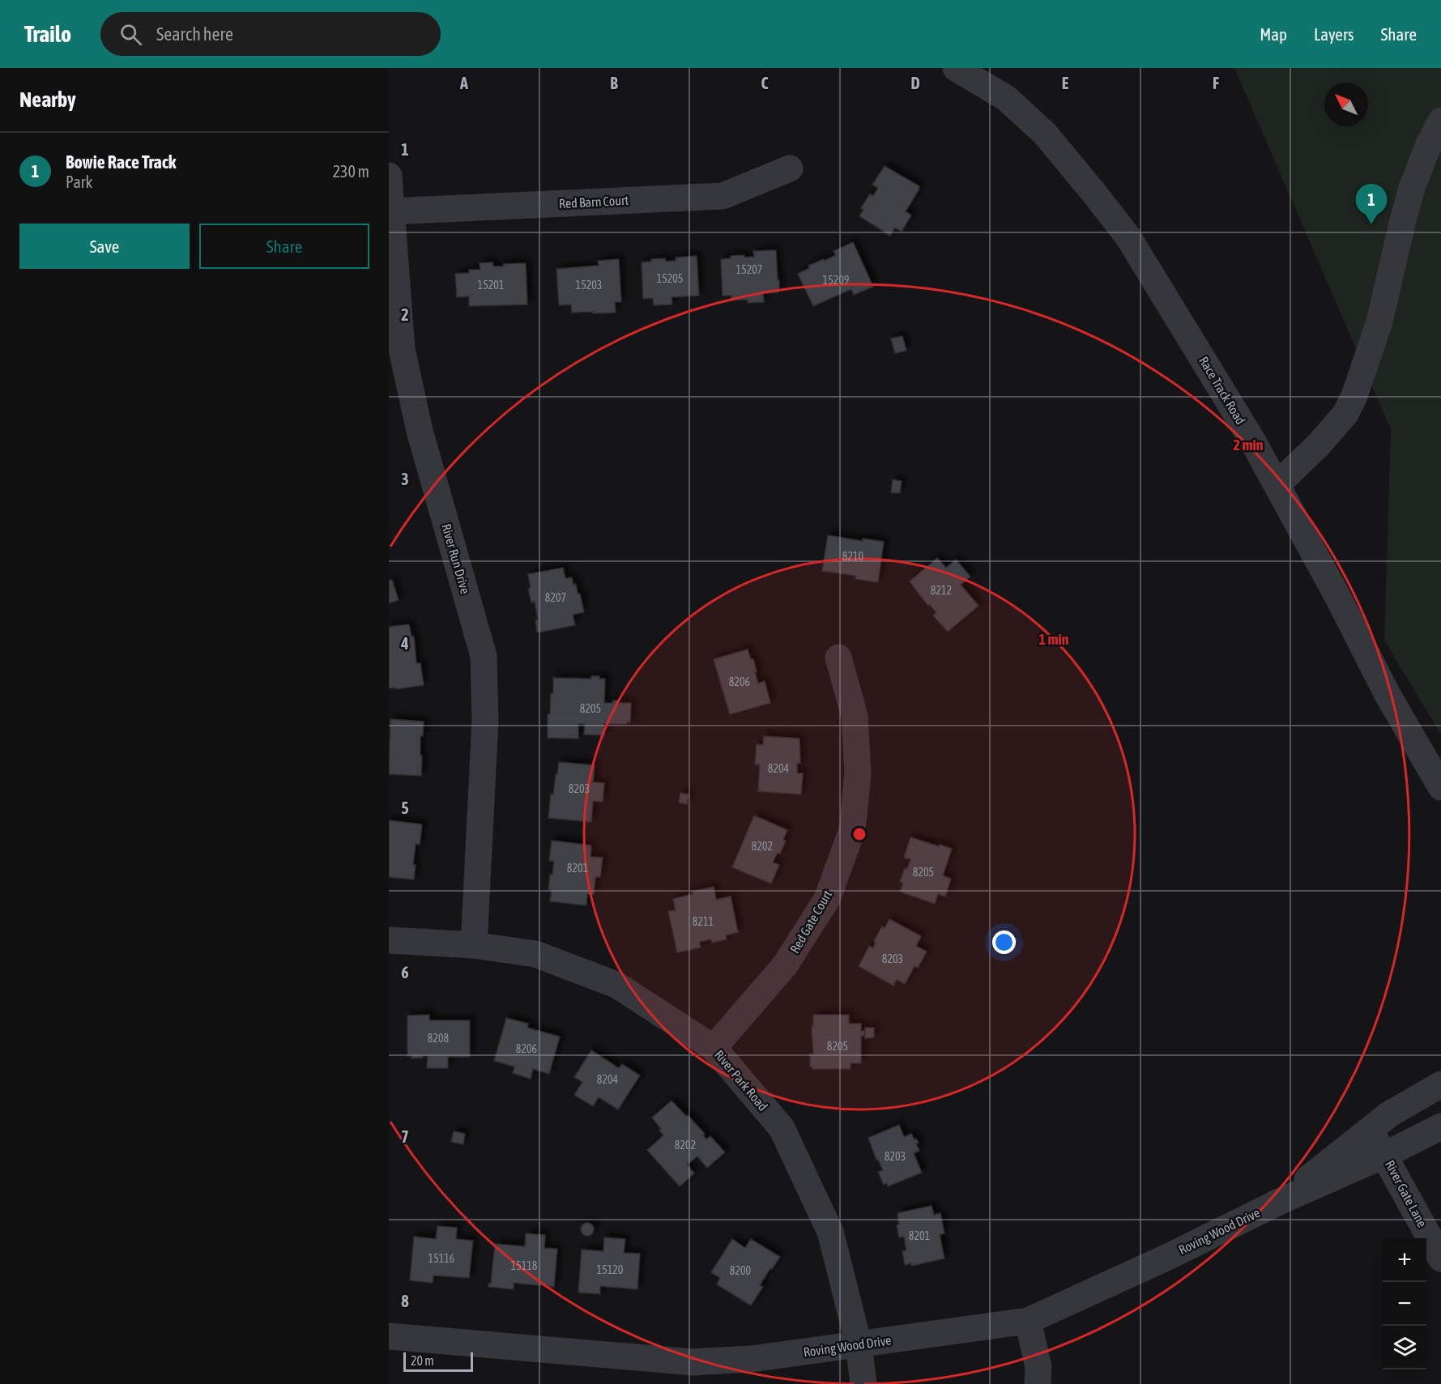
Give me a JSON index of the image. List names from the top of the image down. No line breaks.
{"streets":{"street":["Red Barn Court","Race Track Road","River Run Drive","Red Gate Court","River Park Road","River Gate Lane","Roving Wood Drive"]},"crossings":[["Red Barn Court","River Run Drive"],["River Run Drive","River Park Road"],["Red Gate Court","River Park Road"],["River Park Road","Roving Wood Drive"],["River Gate Lane","Roving Wood Drive"]],"house_numbers":["15207","15205","15209","15201","15203","8210","8212","8207","8206","8205","8204","8203","8202","8201","8205","8211","8203","8208","8205","8206","8204","8202","8203","8201","15116","15118","15120","8200"],"scale_bar":"20 m","north":"top left","page":{"header":"Trailo","search":"Search here","nav":["Map","Layers","Share"],"heading":"Nearby","list":[{"mark":"1","name":"Bowie Race Track","note":"Park","value":"230 m"}],"pins":"1","buttons":["Save","Share"],"map_buttons":["+","−"],"scale":"20 m"},"grid":{"columns":["A","B","C","D","E","F"],"rows":["1","2","3","4","5","6","7","8"]},"rings":["2 min","1 min"]}
